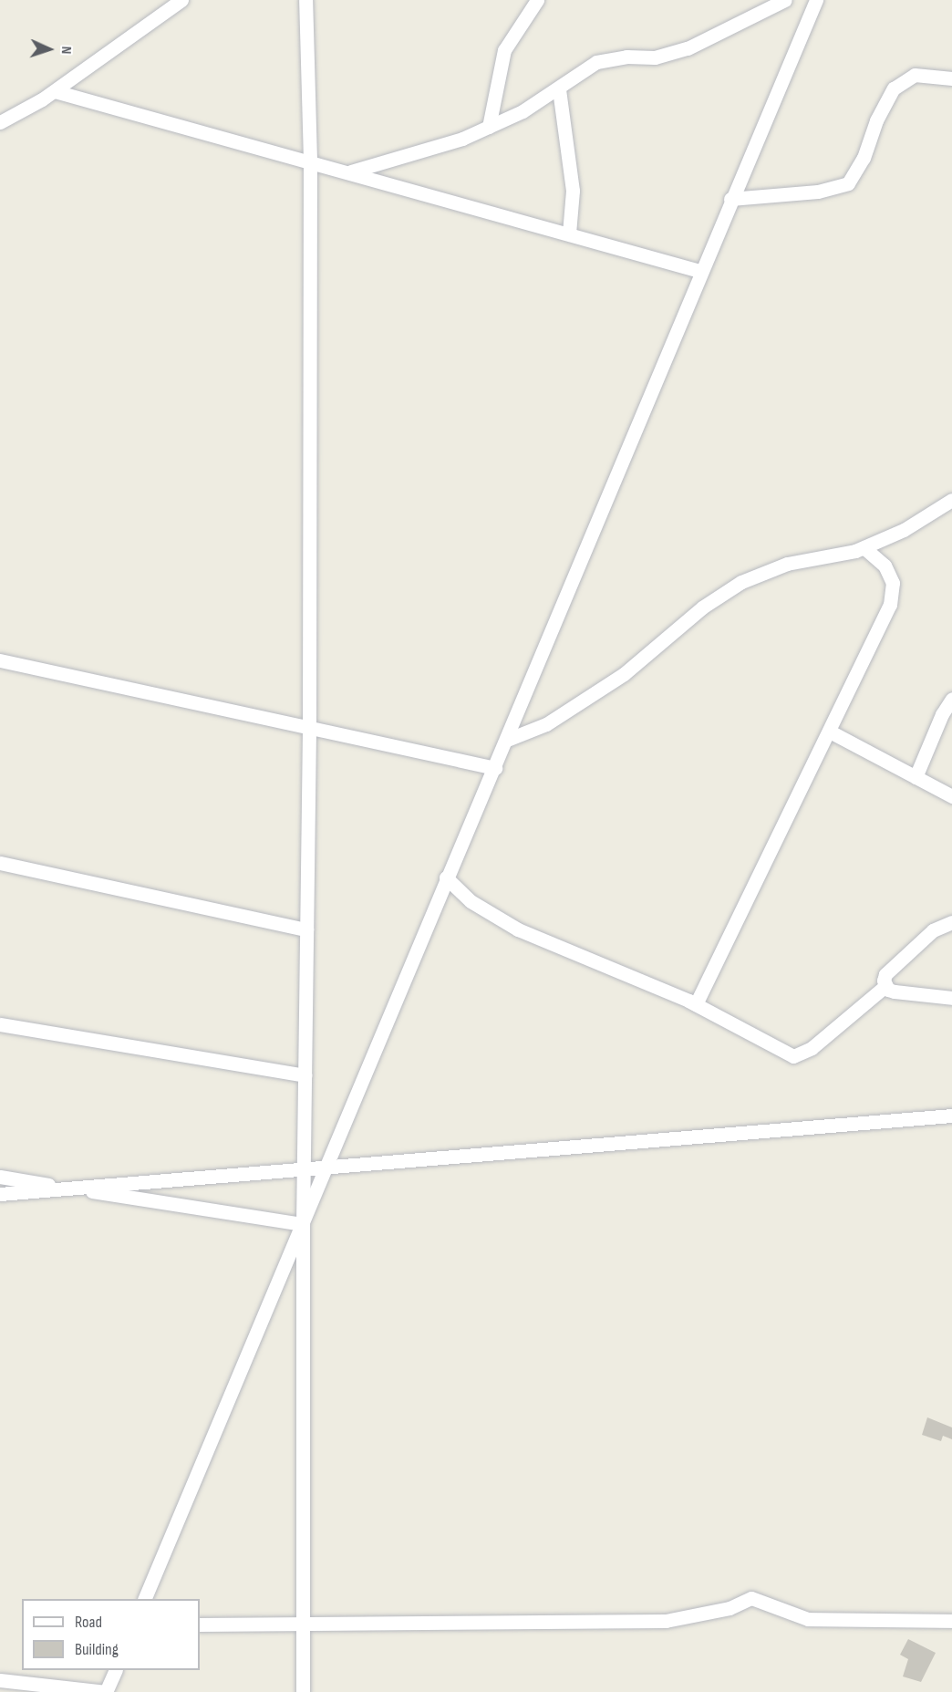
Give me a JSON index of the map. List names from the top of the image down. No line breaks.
{"legend":["Road","Building"],"north":"right"}
